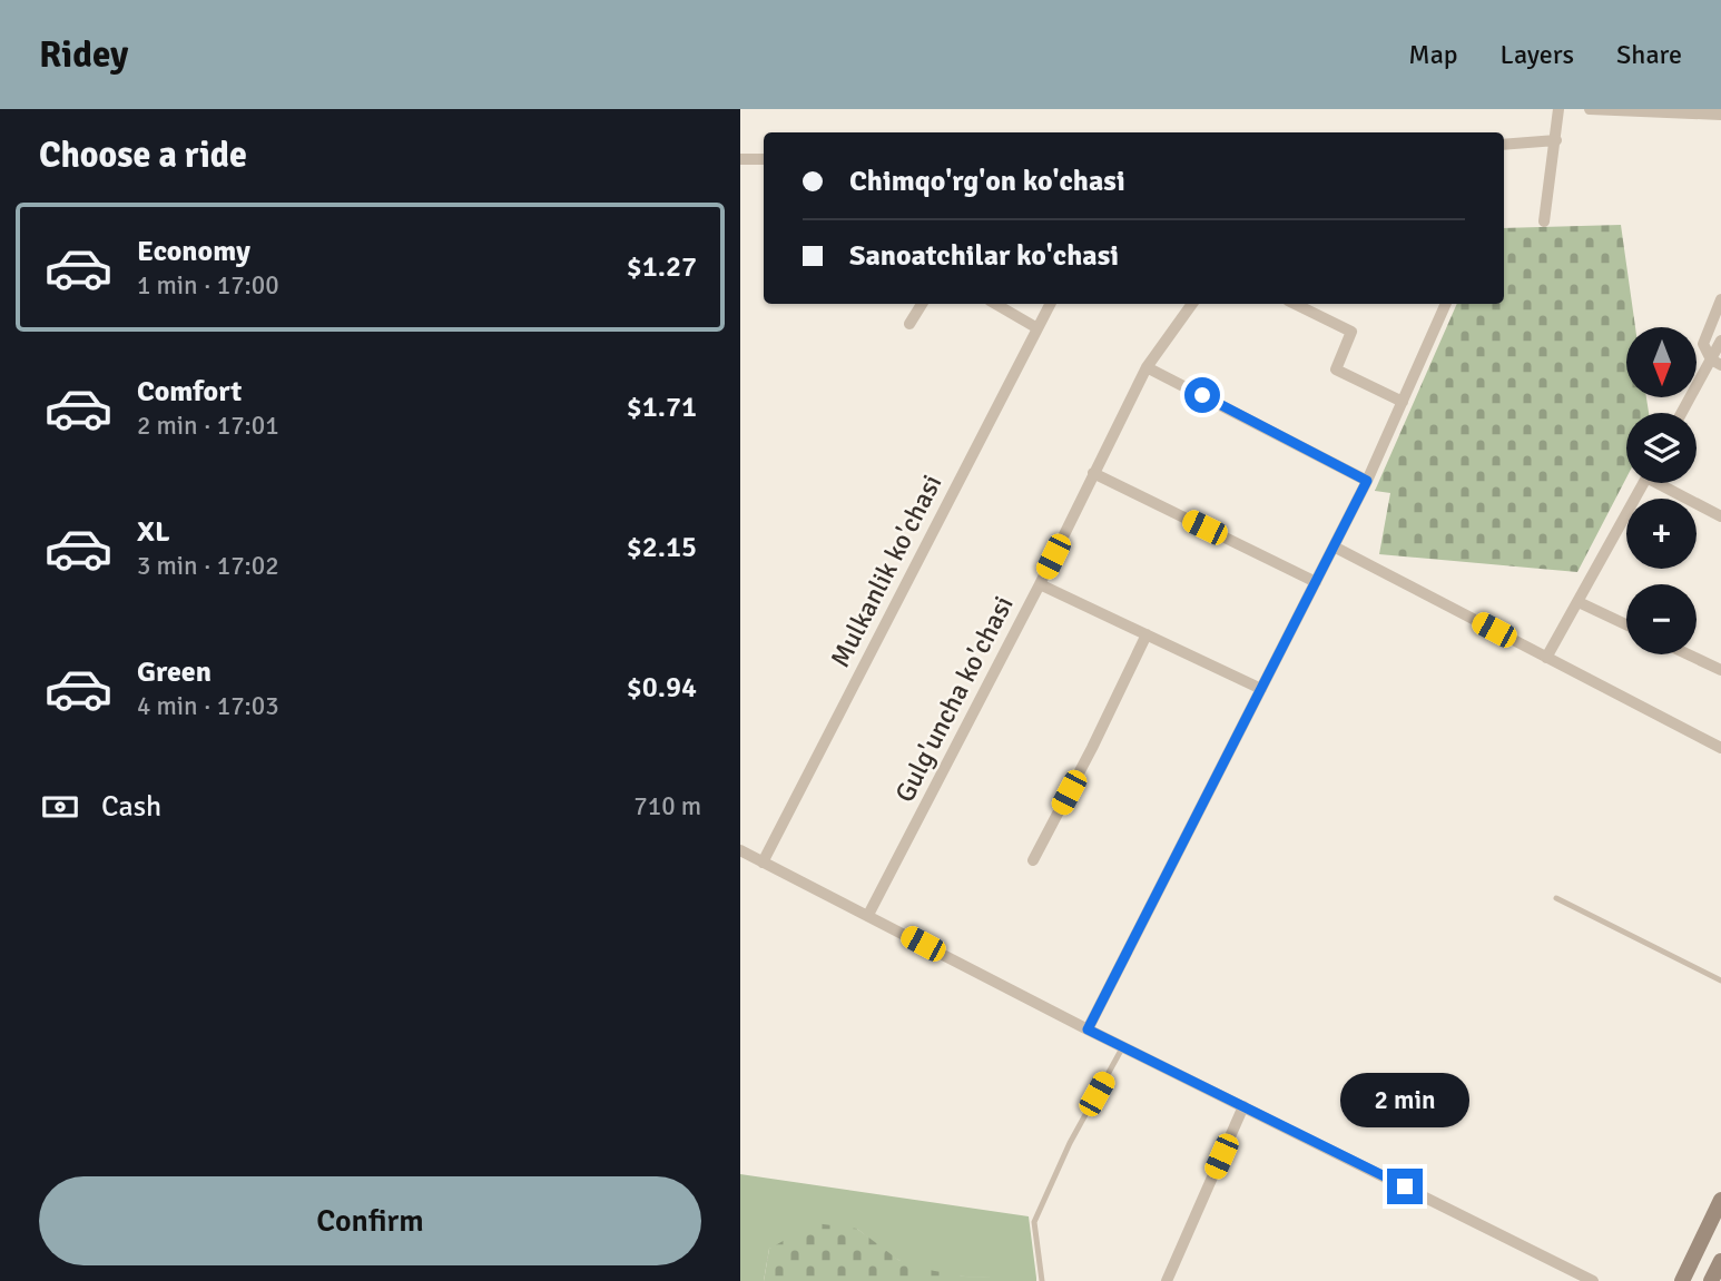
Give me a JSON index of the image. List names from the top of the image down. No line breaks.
{"streets":{"street":["Mulkanlik ko'chasi","Gulg'uncha ko'chasi"]},"north":"bottom","page":{"header":"Ridey","nav":["Map","Layers","Share"],"heading":"Choose a ride","banner":["Chimqo'rg'on ko'chasi","Sanoatchilar ko'chasi"],"list":[{"name":"Economy","note":"1 min · 17:00","value":"$1.27"},{"name":"Comfort","note":"2 min · 17:01","value":"$1.71"},{"name":"XL","note":"3 min · 17:02","value":"$2.15"},{"name":"Green","note":"4 min · 17:03","value":"$0.94"}],"map_buttons":["+","−"],"pay":["Cash","710 m"],"bubble":"2 min","buttons":"Confirm"}}
